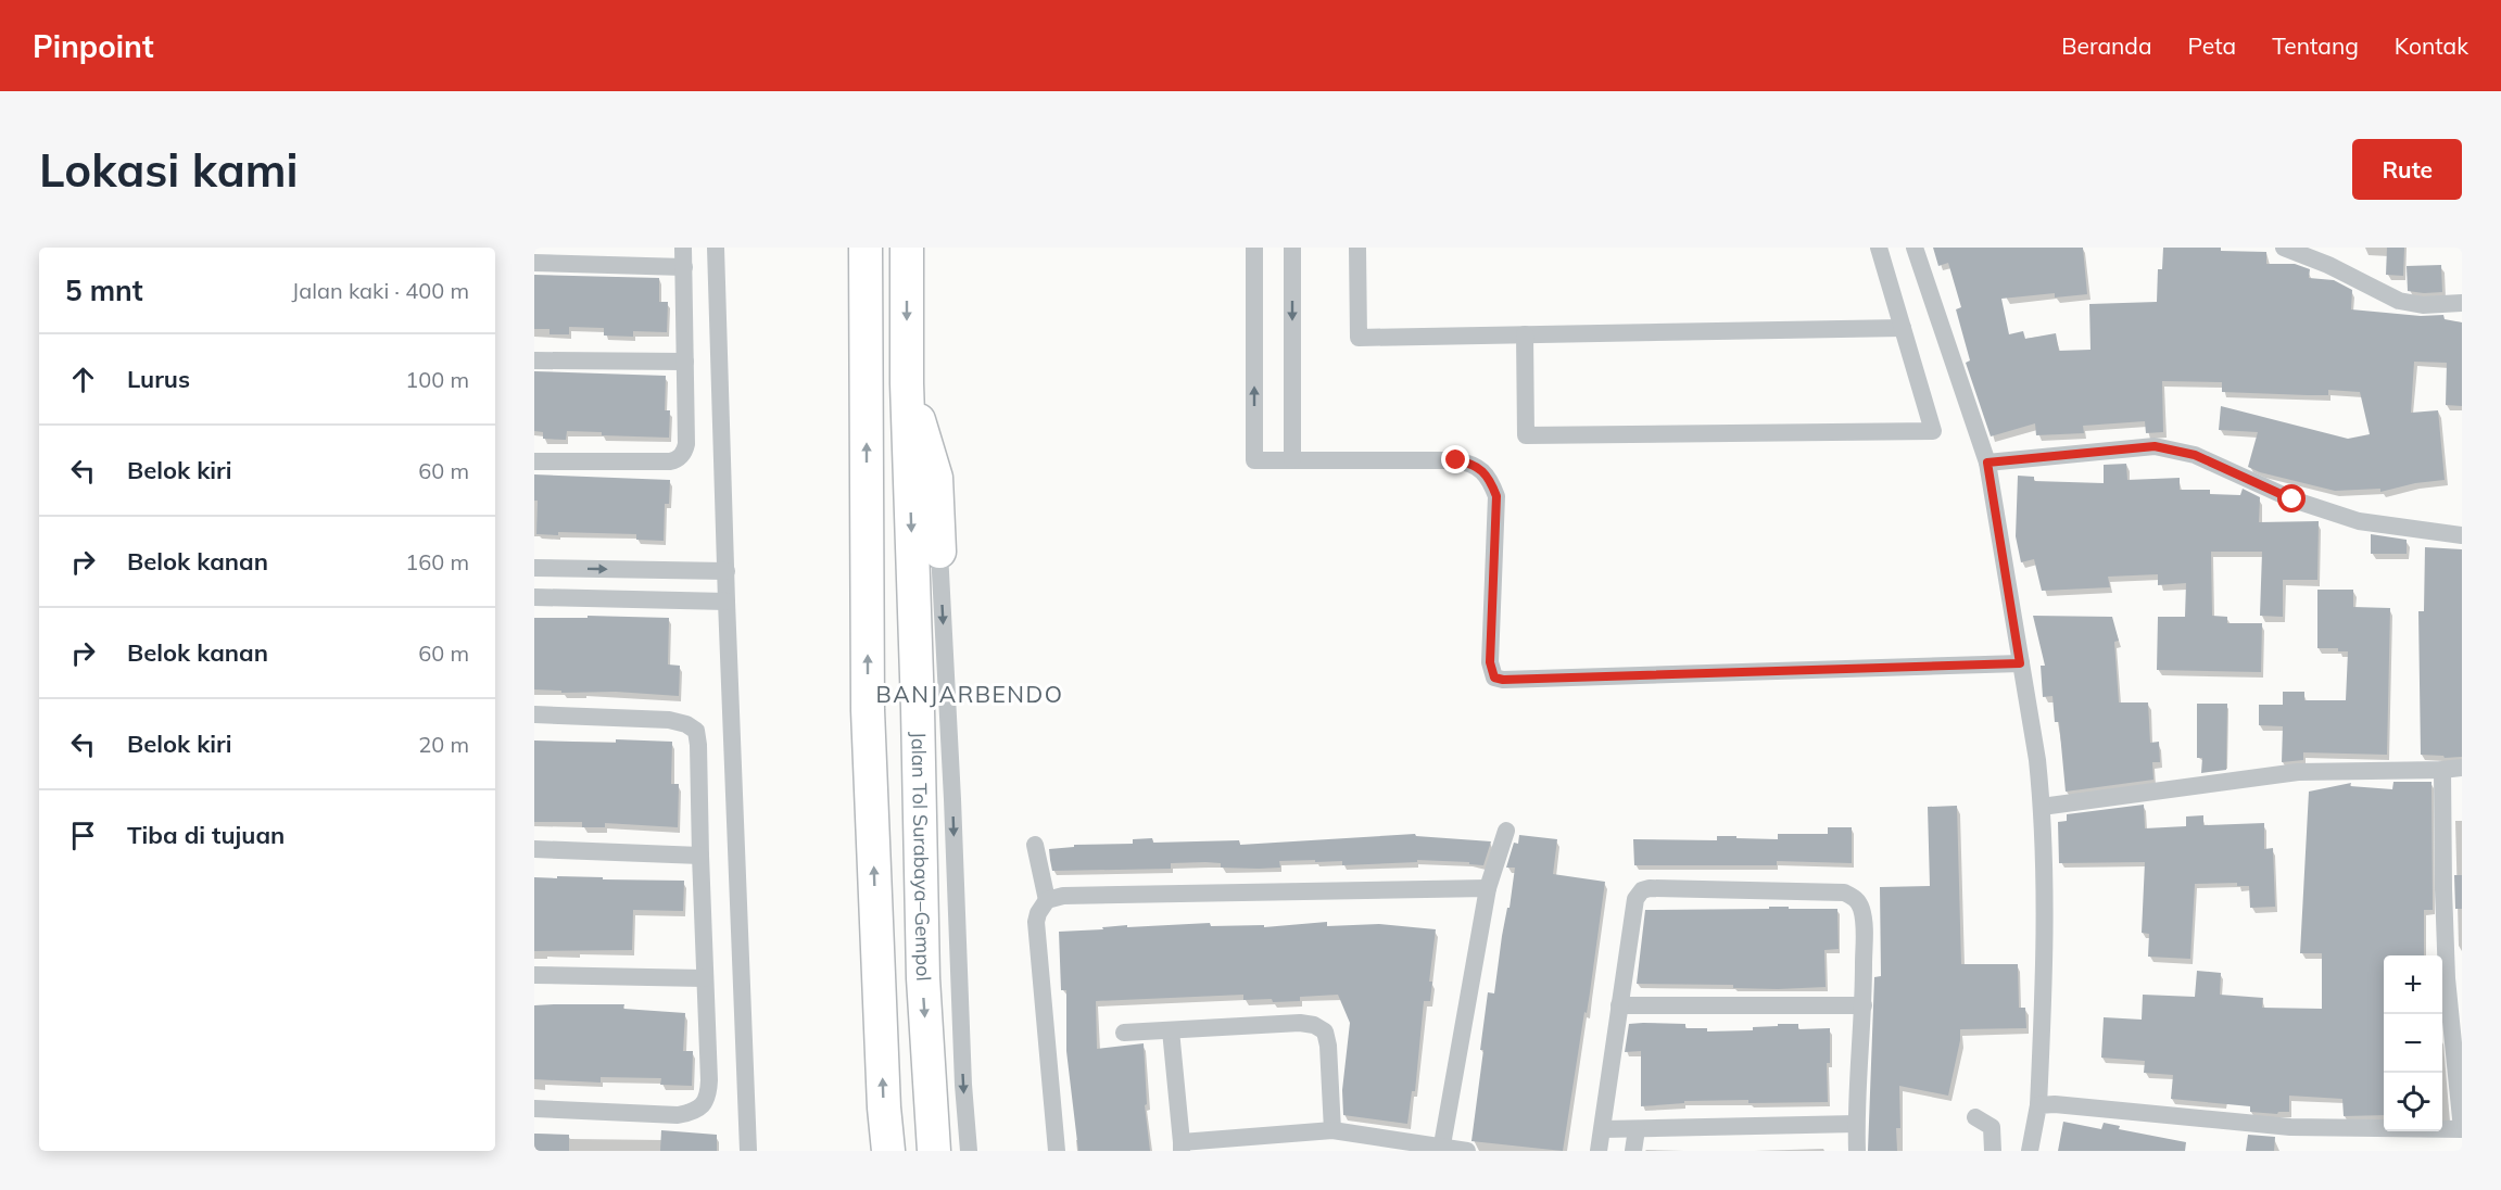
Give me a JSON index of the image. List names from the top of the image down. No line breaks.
{"streets":{"highway":["Jalan Tol Surabaya–Gempol"]},"districts":["BANJARBENDO"],"page":{"header":"Pinpoint","nav":["Beranda","Peta","Tentang","Kontak"],"buttons":"Rute","title":"Lokasi kami","heading":["5 mnt","Jalan kaki · 400 m"],"list":[["Lurus","100 m"],["Belok kiri","60 m"],["Belok kanan","160 m"],["Belok kanan","60 m"],["Belok kiri","20 m"],"Tiba di tujuan"],"map_buttons":["+","−"]}}
